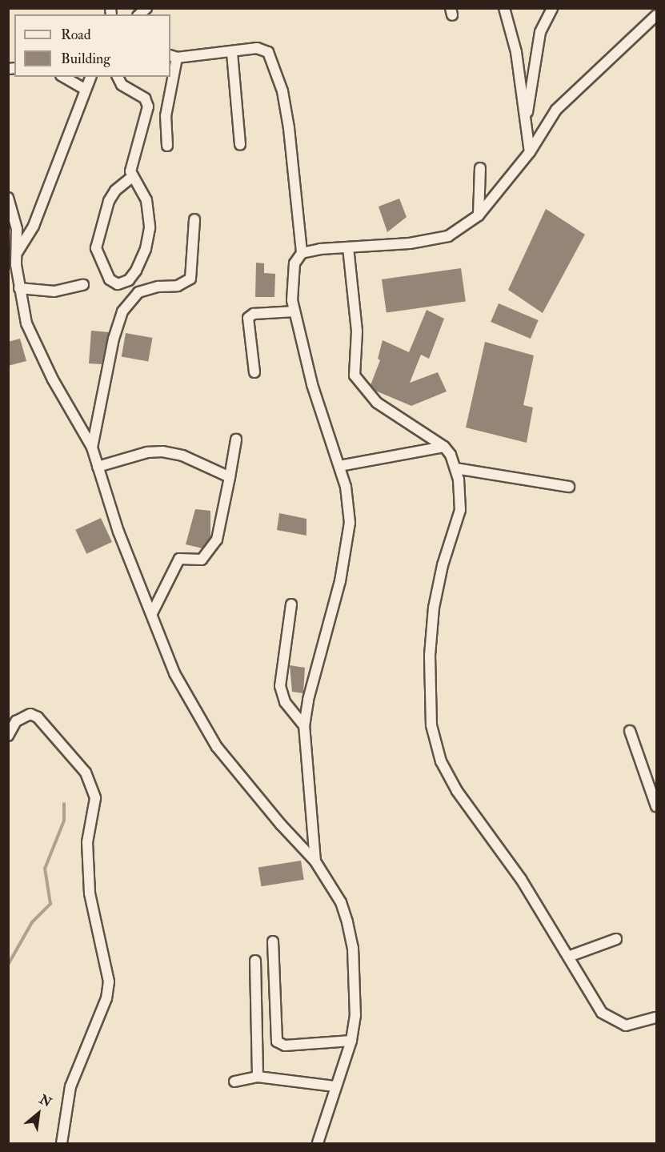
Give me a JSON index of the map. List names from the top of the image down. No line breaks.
{"legend":["Road","Building"],"north":"top right"}
